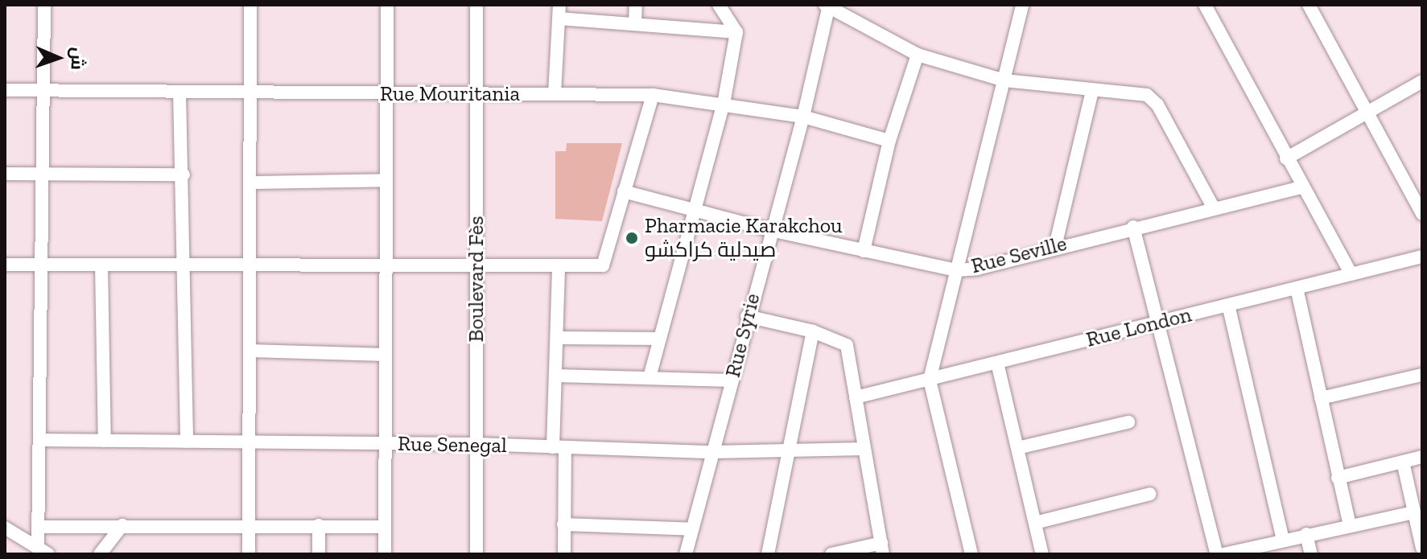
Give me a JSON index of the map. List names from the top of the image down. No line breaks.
{"streets":{"street":["Rue Mouritania","Rue Seville","Boulevard Fès","Rue London","Rue Syrie","Rue Senegal"]},"crossings":[["Rue Mouritania","Boulevard Fès"],["Rue Mouritania","Rue Syrie"],["Rue Seville","Rue Syrie"],["Boulevard Fès","Rue Senegal"],["Rue Syrie","Rue Senegal"]],"places":["Pharmacie Karakchou صيدلية كراكشو"],"north":"right"}
